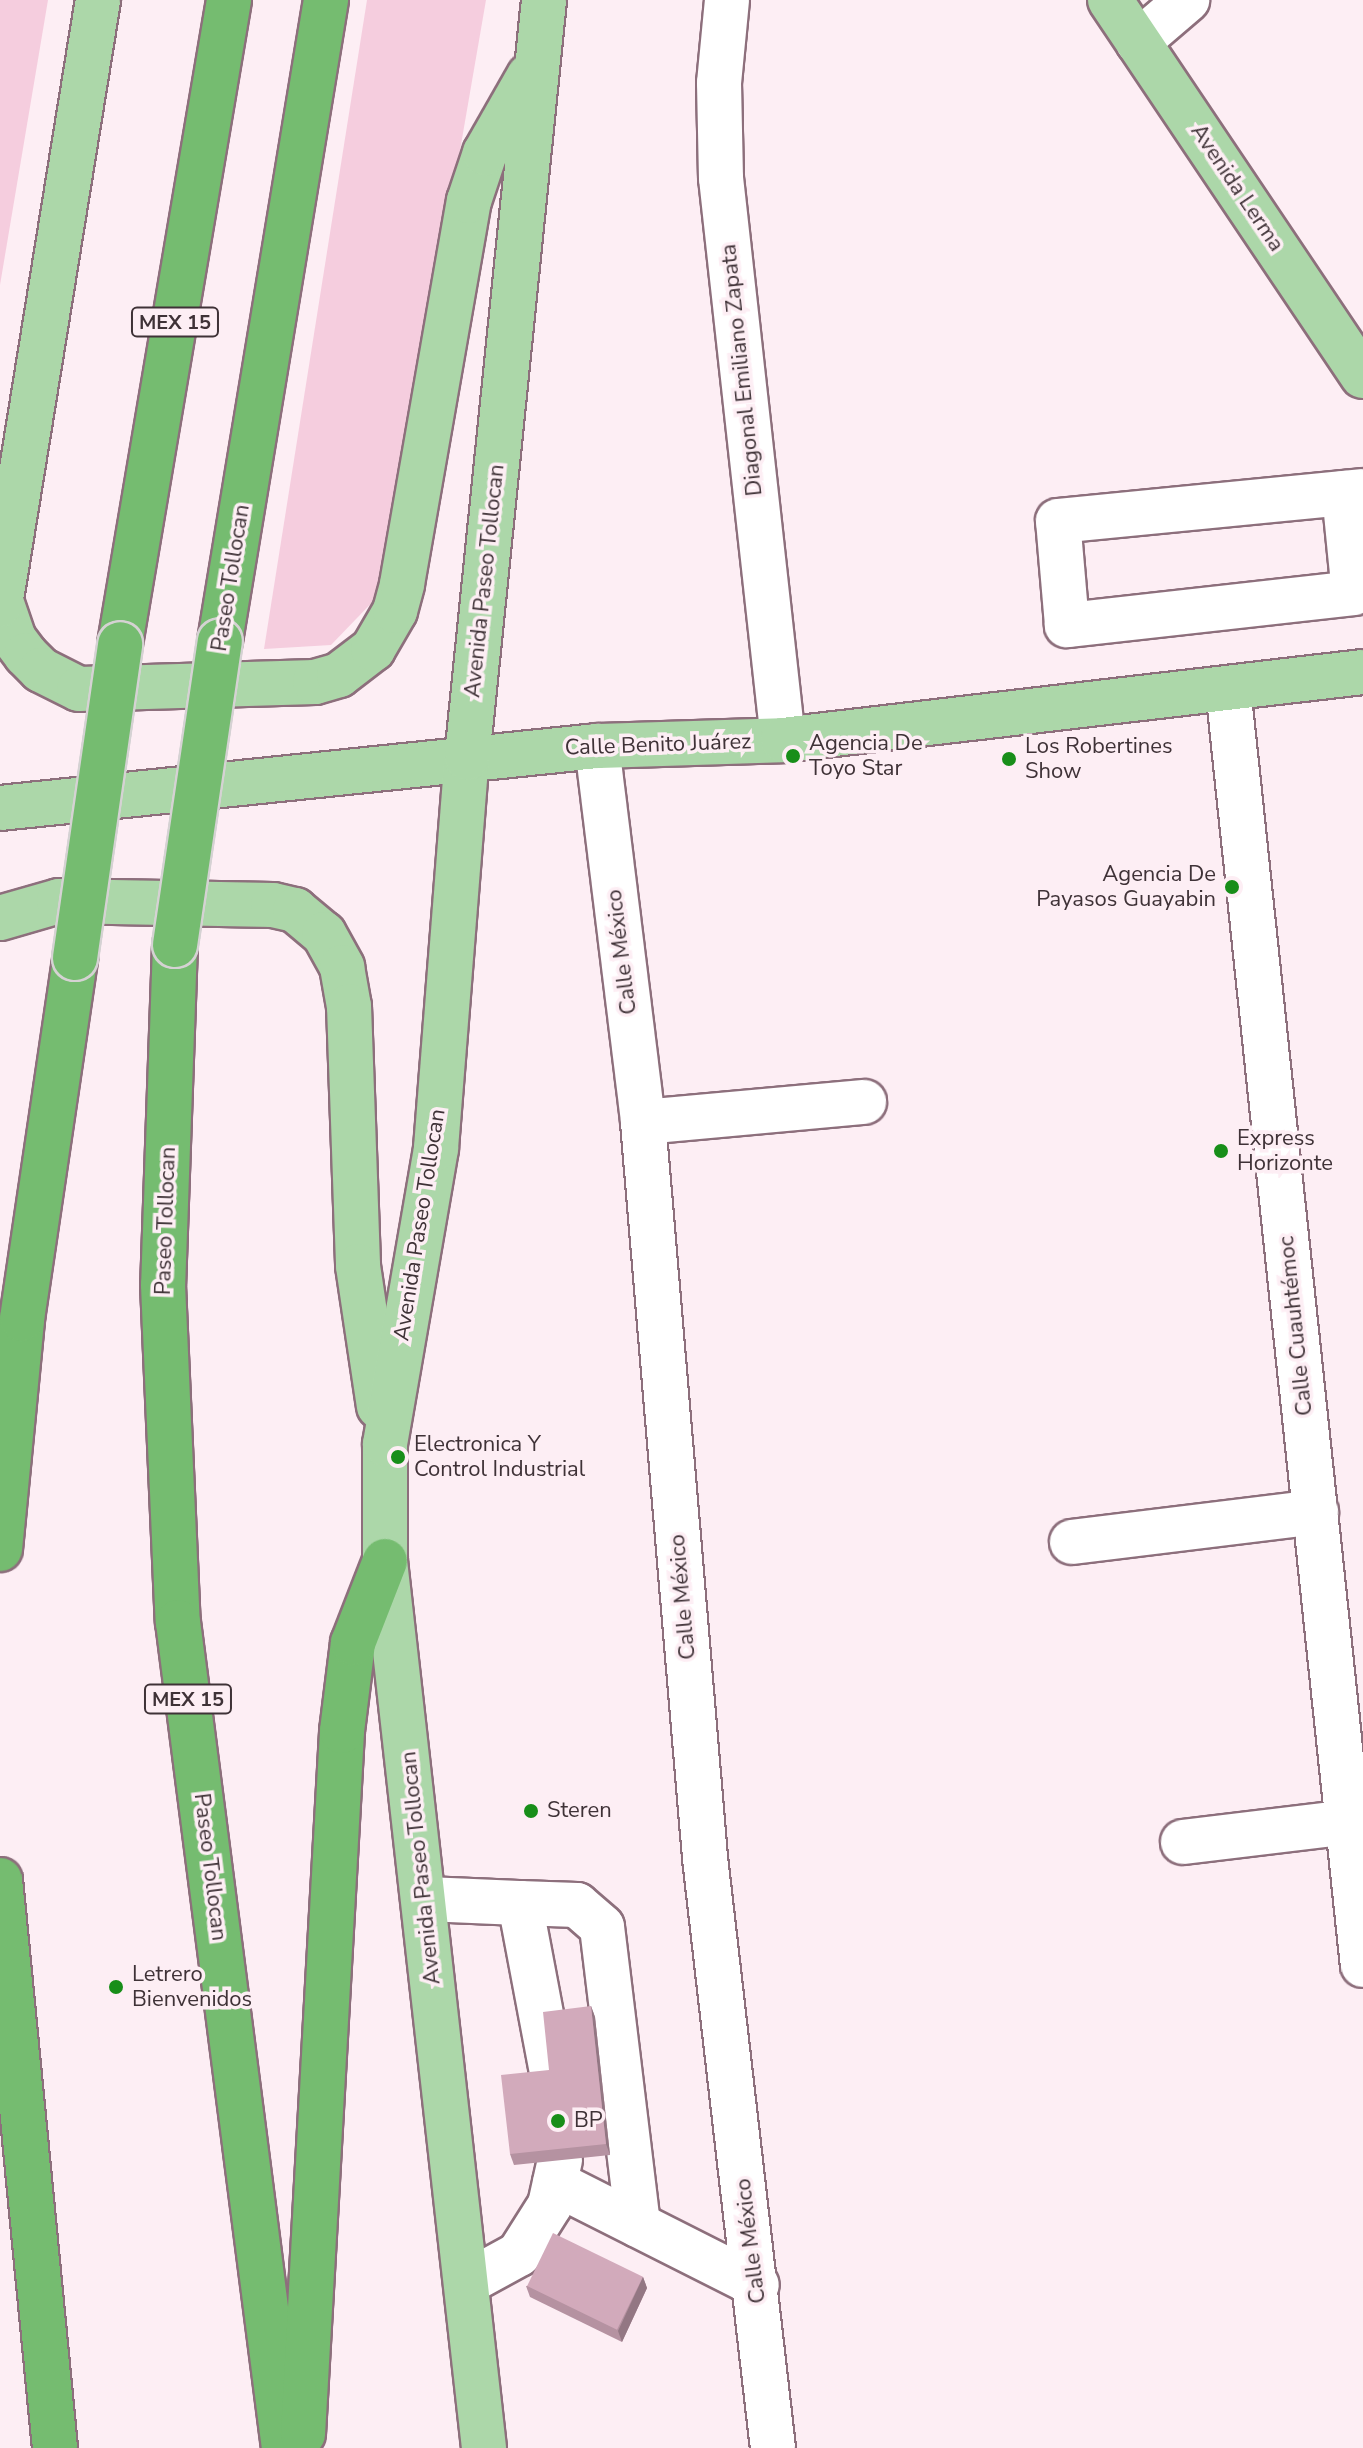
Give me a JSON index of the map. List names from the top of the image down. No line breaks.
{"streets":{"highway":["MEX 15","Paseo Tollocan"],"main road":["Avenida Lerma","Avenida Paseo Tollocan","Calle Benito Juárez"],"street":["Diagonal Emiliano Zapata","Calle México","Calle Cuauhtémoc"]},"crossings":[["Diagonal Emiliano Zapata","Calle Benito Juárez"],["Avenida Paseo Tollocan","Calle Benito Juárez"],["Calle Benito Juárez","Calle México"],["Calle Benito Juárez","Calle Cuauhtémoc"]],"places":["Agencia De Toyo Star","Los Robertines Show","Agencia De Payasos Guayabin","Express Horizonte","Electronica Y Control Industrial","Steren","Letrero Bienvenidos","BP"]}
